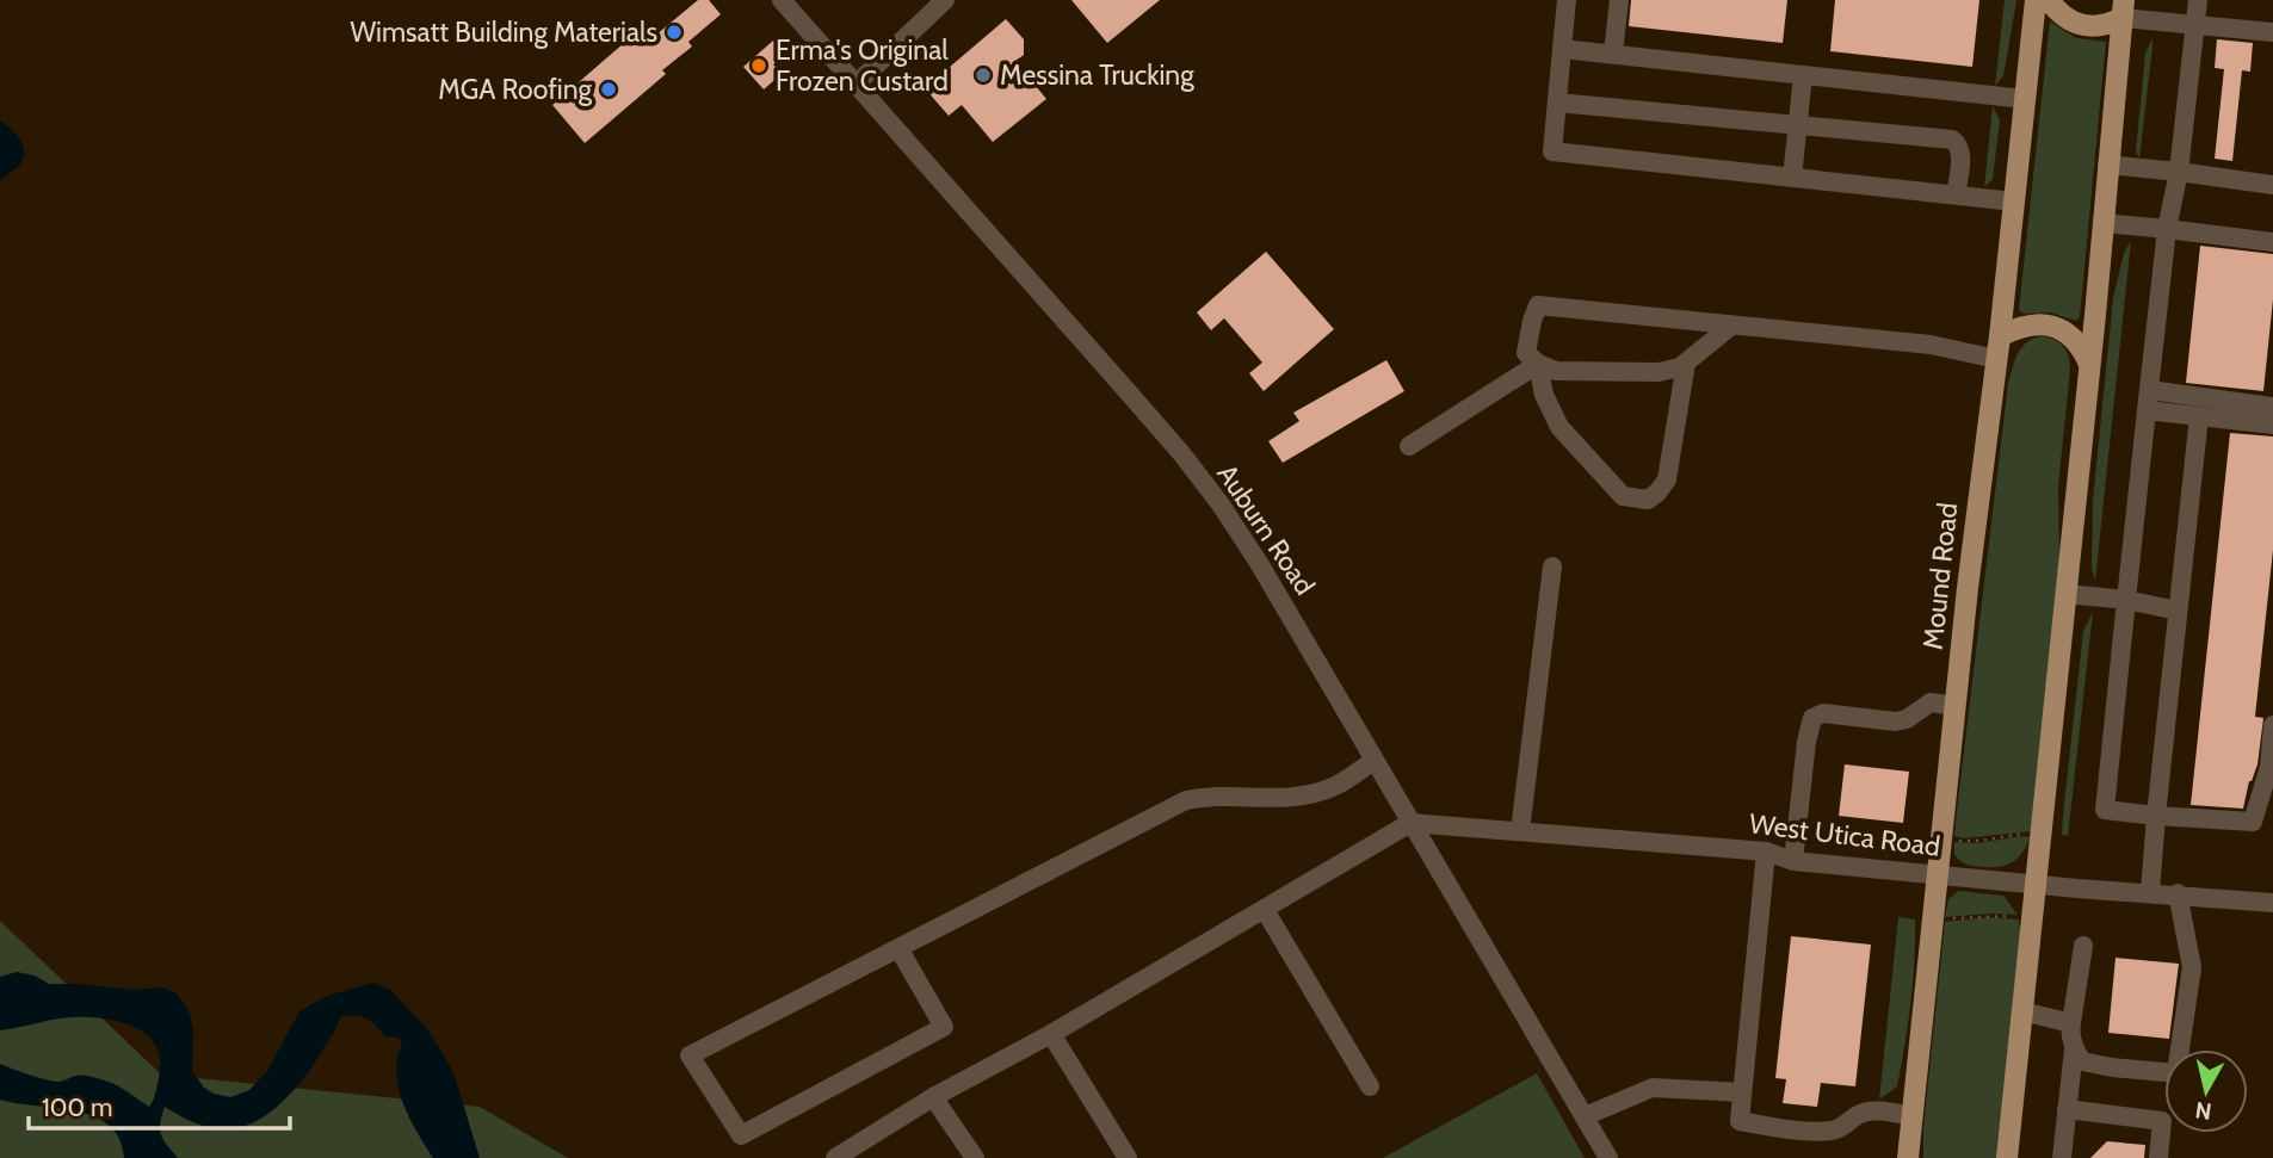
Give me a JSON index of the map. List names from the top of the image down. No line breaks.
{"streets":{"main road":["Mound Road"],"street":["Auburn Road","West Utica Road"]},"crossings":[["Auburn Road","West Utica Road"],["Mound Road","West Utica Road"]],"places":["Wimsatt Building Materials","Erma's Original Frozen Custard","Messina Trucking","MGA Roofing"],"scale_bar":"100 m","north":"bottom"}
